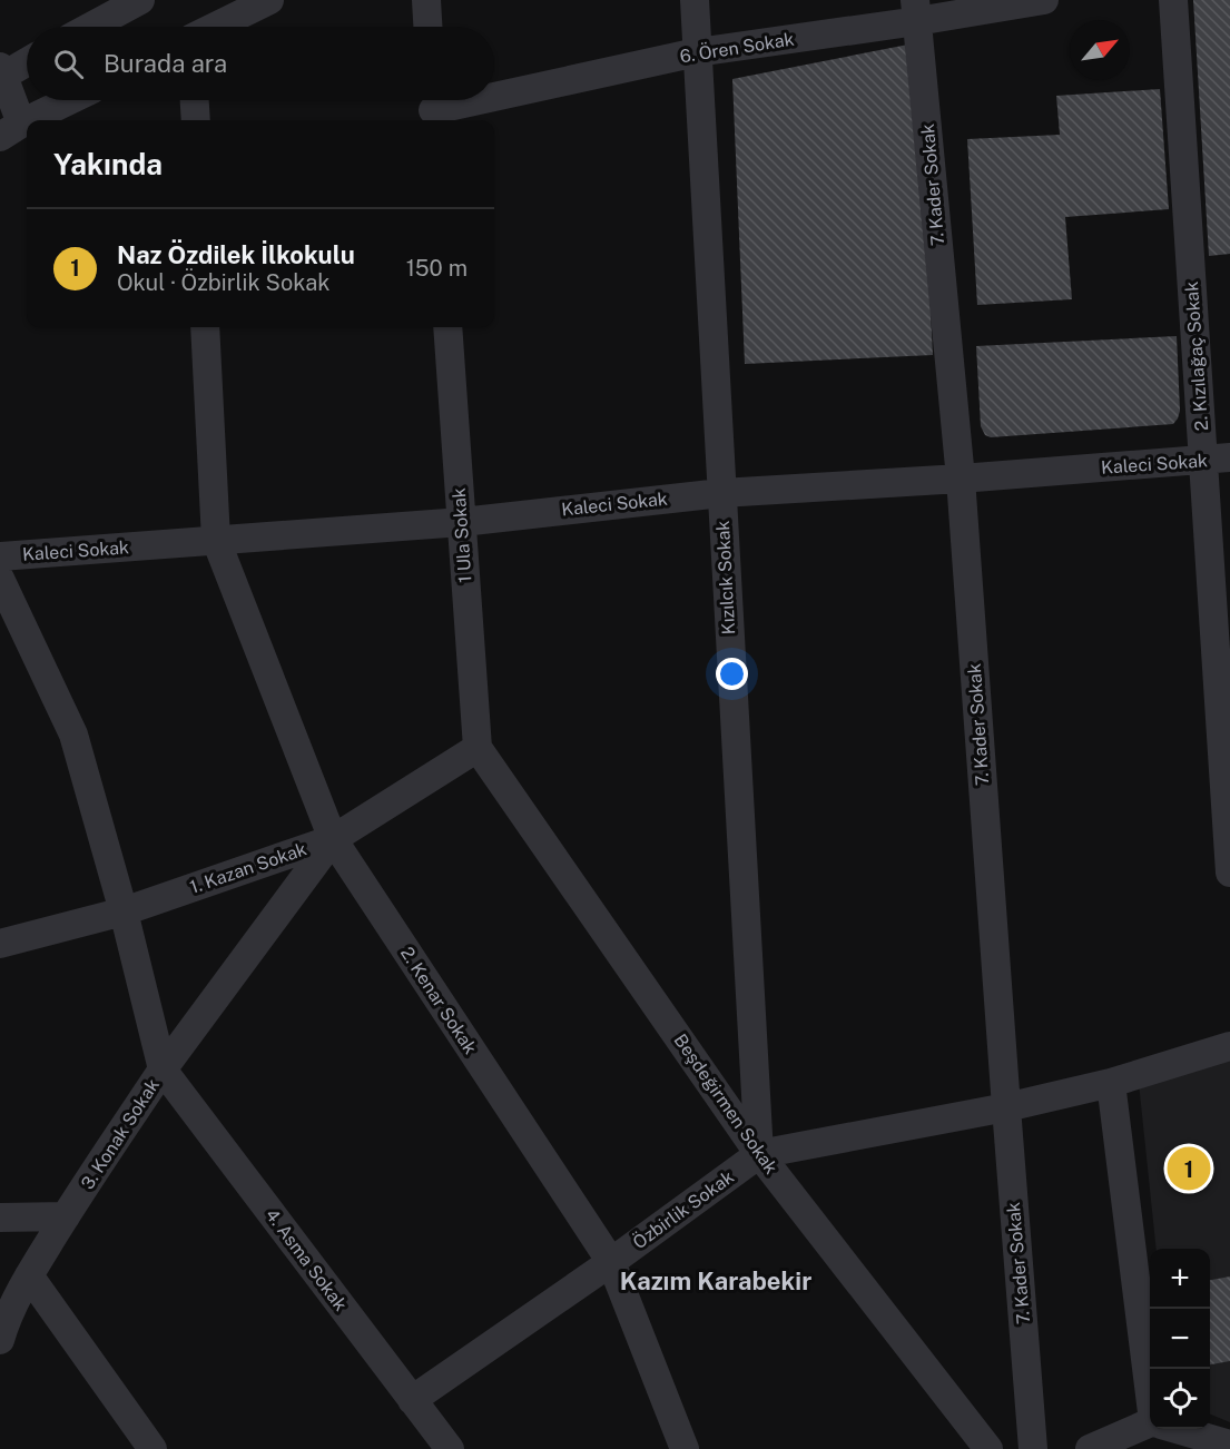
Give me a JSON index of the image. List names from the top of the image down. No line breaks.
{"streets":{"street":["6. Ören Sokak","7. Kader Sokak","2. Kızılağaç Sokak","Kaleci Sokak","1 Ula Sokak","Kızılcık Sokak","1. Kazan Sokak","2. Kenar Sokak","Beşdeğirmen Sokak","3. Konak Sokak","Özbirlik Sokak","4. Asma Sokak"]},"crossings":[["6. Ören Sokak","7. Kader Sokak"],["6. Ören Sokak","Kızılcık Sokak"],["7. Kader Sokak","Kaleci Sokak"],["7. Kader Sokak","Özbirlik Sokak"],["2. Kızılağaç Sokak","Kaleci Sokak"],["Kaleci Sokak","1 Ula Sokak"],["Kaleci Sokak","Kızılcık Sokak"],["Kaleci Sokak","2. Kenar Sokak"],["1 Ula Sokak","1. Kazan Sokak"],["1 Ula Sokak","Beşdeğirmen Sokak"],["Kızılcık Sokak","Beşdeğirmen Sokak"],["Kızılcık Sokak","Özbirlik Sokak"],["1. Kazan Sokak","2. Kenar Sokak"],["1. Kazan Sokak","Beşdeğirmen Sokak"],["1. Kazan Sokak","3. Konak Sokak"],["2. Kenar Sokak","Özbirlik Sokak"],["Beşdeğirmen Sokak","Özbirlik Sokak"],["3. Konak Sokak","4. Asma Sokak"],["Özbirlik Sokak","4. Asma Sokak"]],"districts":["Kazım Karabekir"],"north":"top right","page":{"search":"Burada ara","heading":"Yakında","list":[{"mark":"1","name":"Naz Özdilek İlkokulu","note":"Okul · Özbirlik Sokak","value":"150 m"}],"pins":"1","map_buttons":["+","−"]}}
